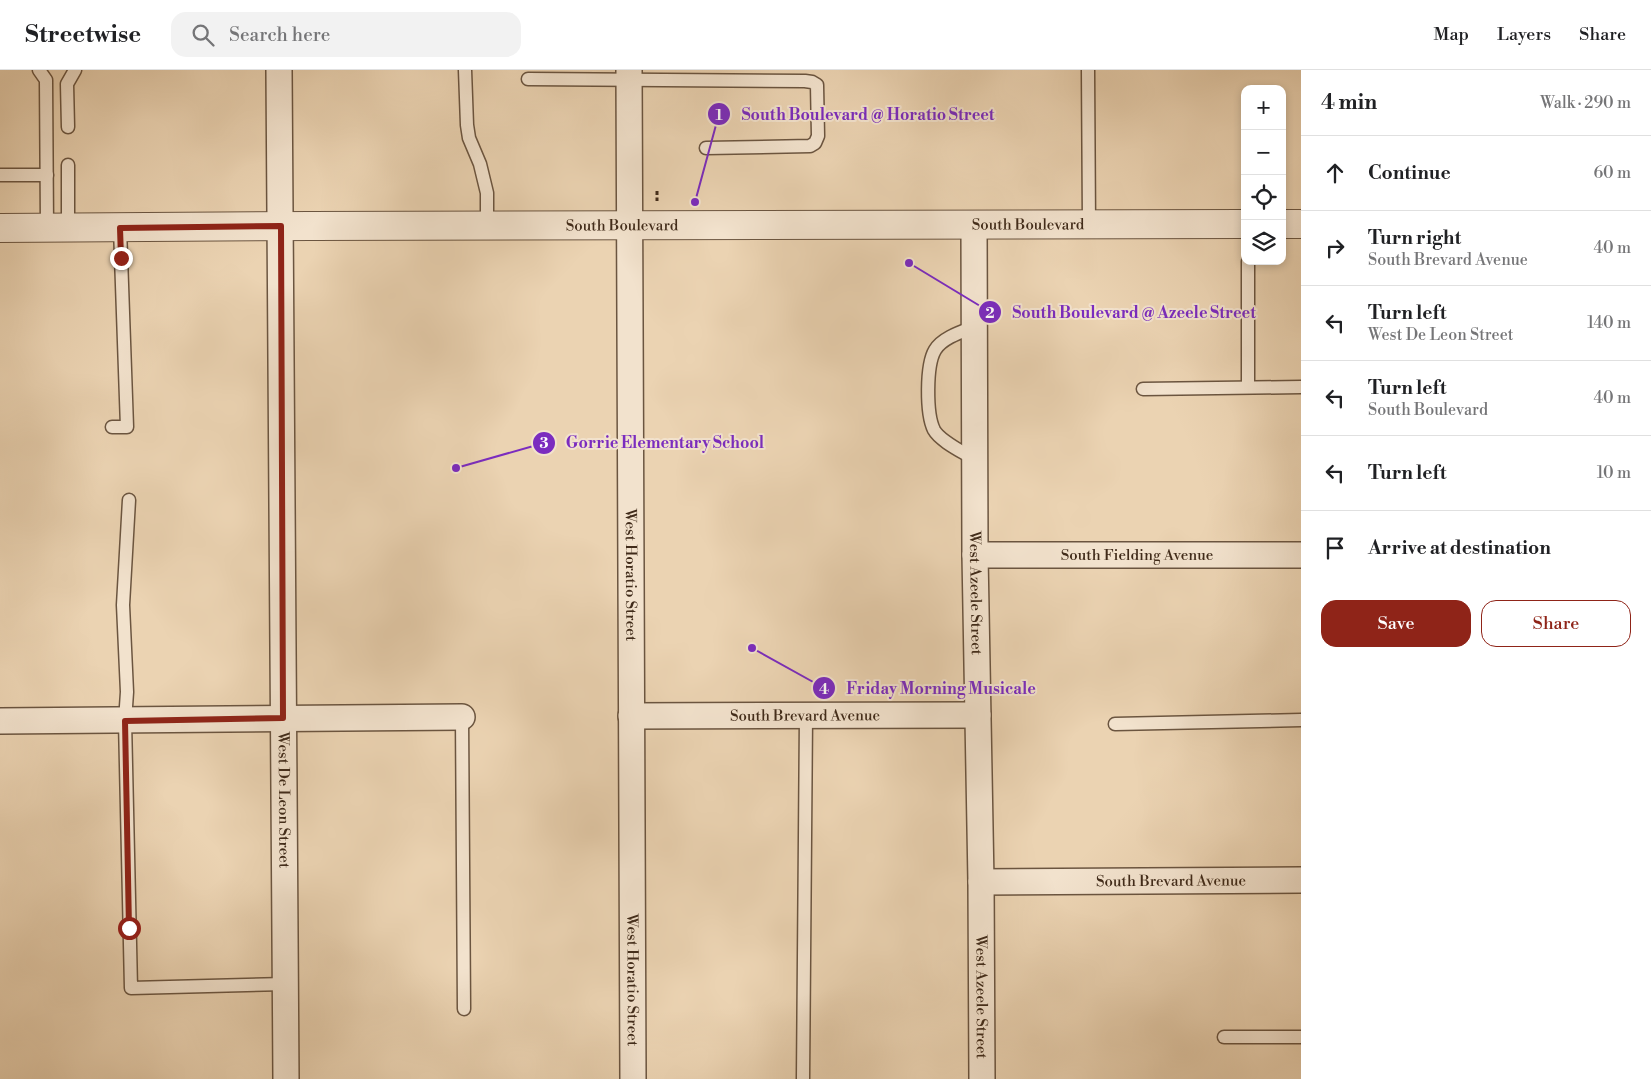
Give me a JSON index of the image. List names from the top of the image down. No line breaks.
{"streets":{"street":["South Boulevard","South Fielding Avenue","West Horatio Street","West Azeele Street","South Brevard Avenue","West De Leon Street"]},"crossings":[["South Boulevard","West Horatio Street"],["South Boulevard","West Azeele Street"],["South Boulevard","West De Leon Street"],["South Fielding Avenue","West Azeele Street"],["West Horatio Street","South Brevard Avenue"],["West Azeele Street","South Brevard Avenue"]],"places":["South Boulevard @ Horatio Street","South Boulevard @ Azeele Street","Gorrie Elementary School","Friday Morning Musicale"],"page":{"header":"Streetwise","search":"Search here","nav":["Map","Layers","Share"],"heading":["4 min","Walk · 290 m"],"map_buttons":["+","−"],"list":[["Continue","60 m"],["Turn right","South Brevard Avenue","40 m"],["Turn left","West De Leon Street","140 m"],["Turn left","South Boulevard","40 m"],["Turn left","10 m"],"Arrive at destination"],"buttons":["Save","Share"]}}
